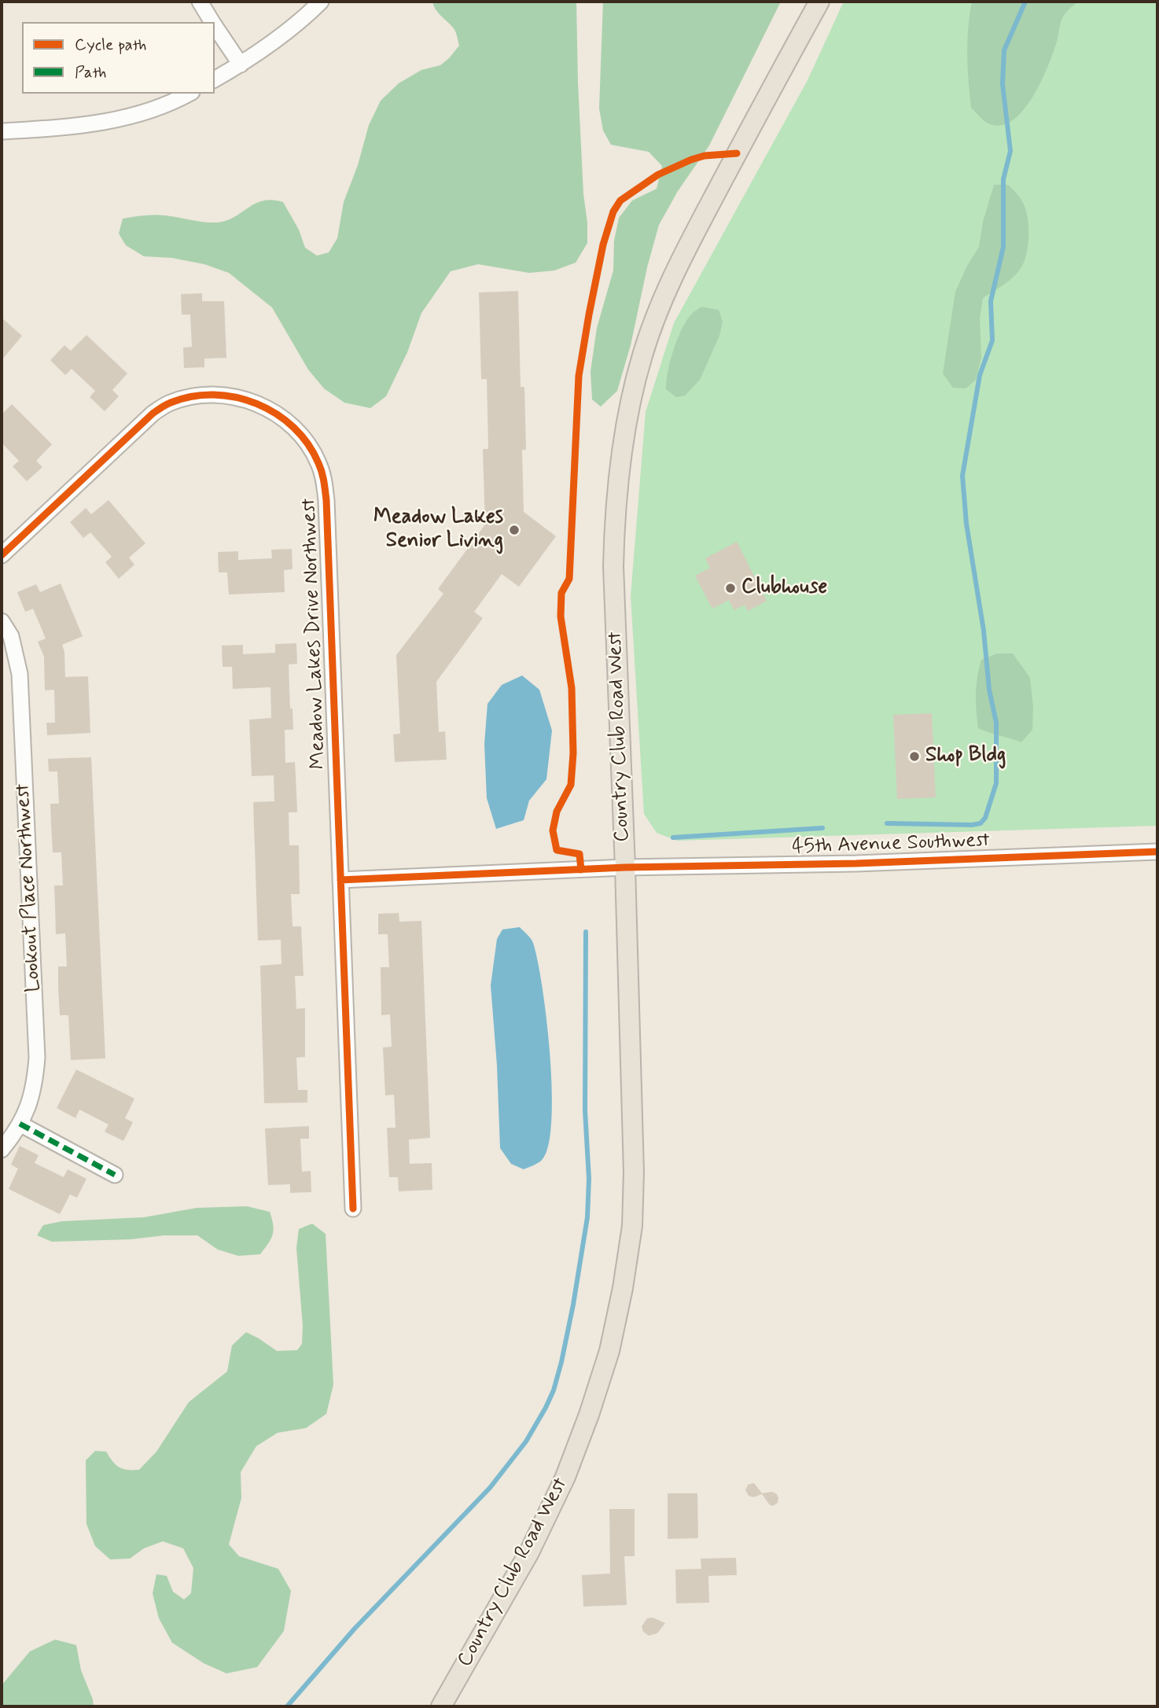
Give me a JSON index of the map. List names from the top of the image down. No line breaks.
{"streets":{"main road":["Country Club Road West"],"street":["Meadow Lakes Drive Northwest","45th Avenue Southwest","Lookout Place Northwest"]},"crossings":[["Meadow Lakes Drive Northwest","45th Avenue Southwest"],["Country Club Road West","45th Avenue Southwest"]],"places":["Meadow Lakes Senior Living","Clubhouse","Shop Bldg"],"legend":["Cycle path","Path"]}
